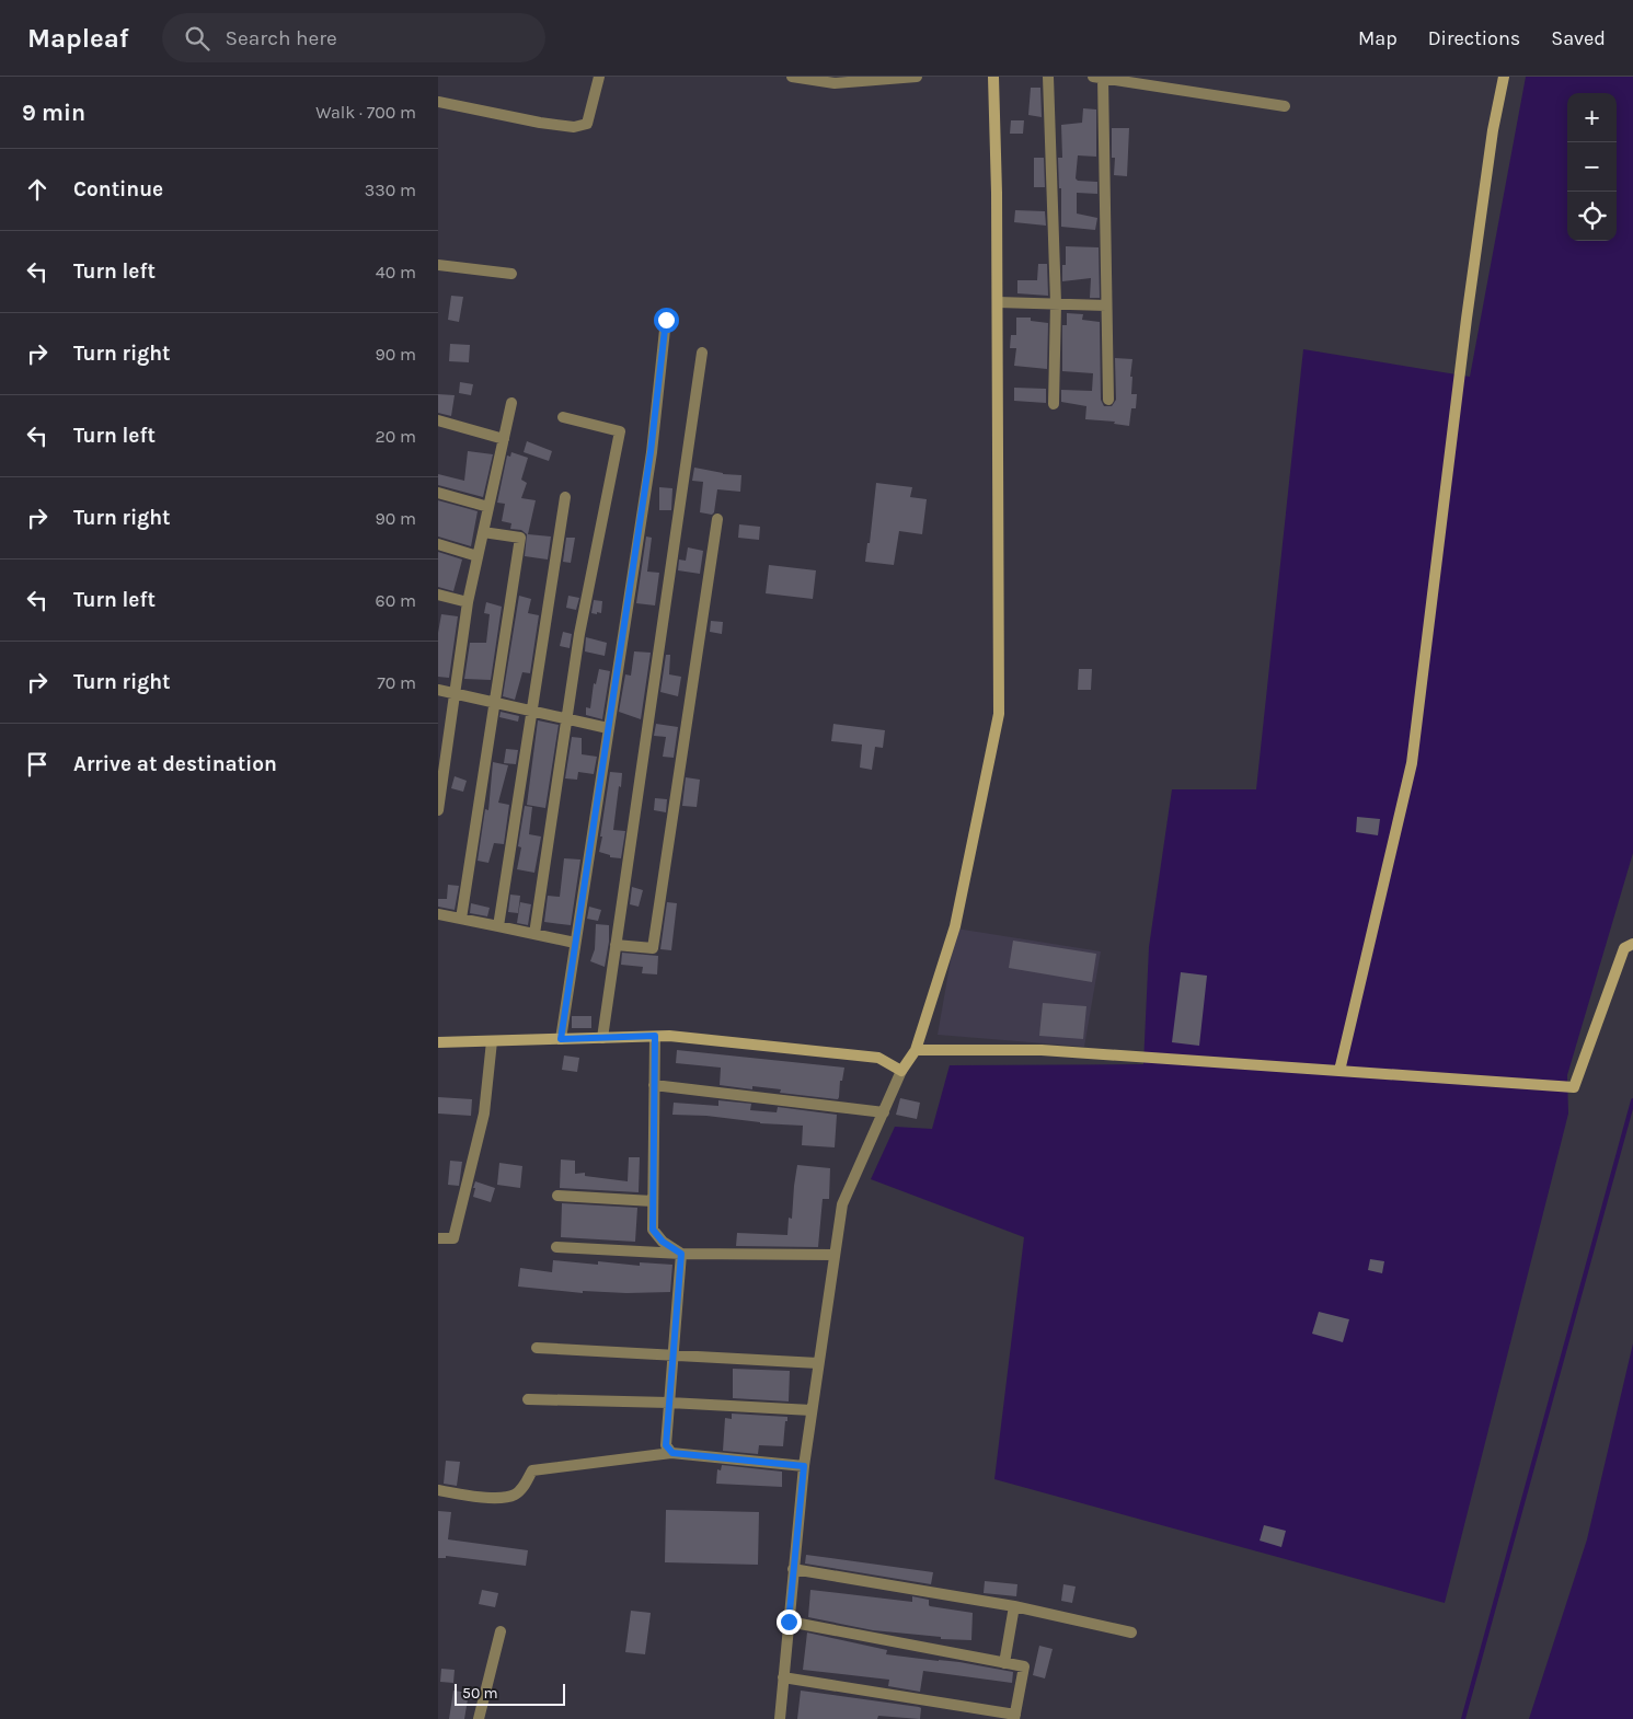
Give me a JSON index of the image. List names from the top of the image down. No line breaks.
{"scale_bar":"50 m","page":{"header":"Mapleaf","search":"Search here","nav":["Map","Directions","Saved"],"heading":["9 min","Walk · 700 m"],"map_buttons":["+","−"],"list":[["Continue","330 m"],["Turn left","40 m"],["Turn right","90 m"],["Turn left","20 m"],["Turn right","90 m"],["Turn left","60 m"],["Turn right","70 m"],"Arrive at destination"],"scale":"50 m"}}
